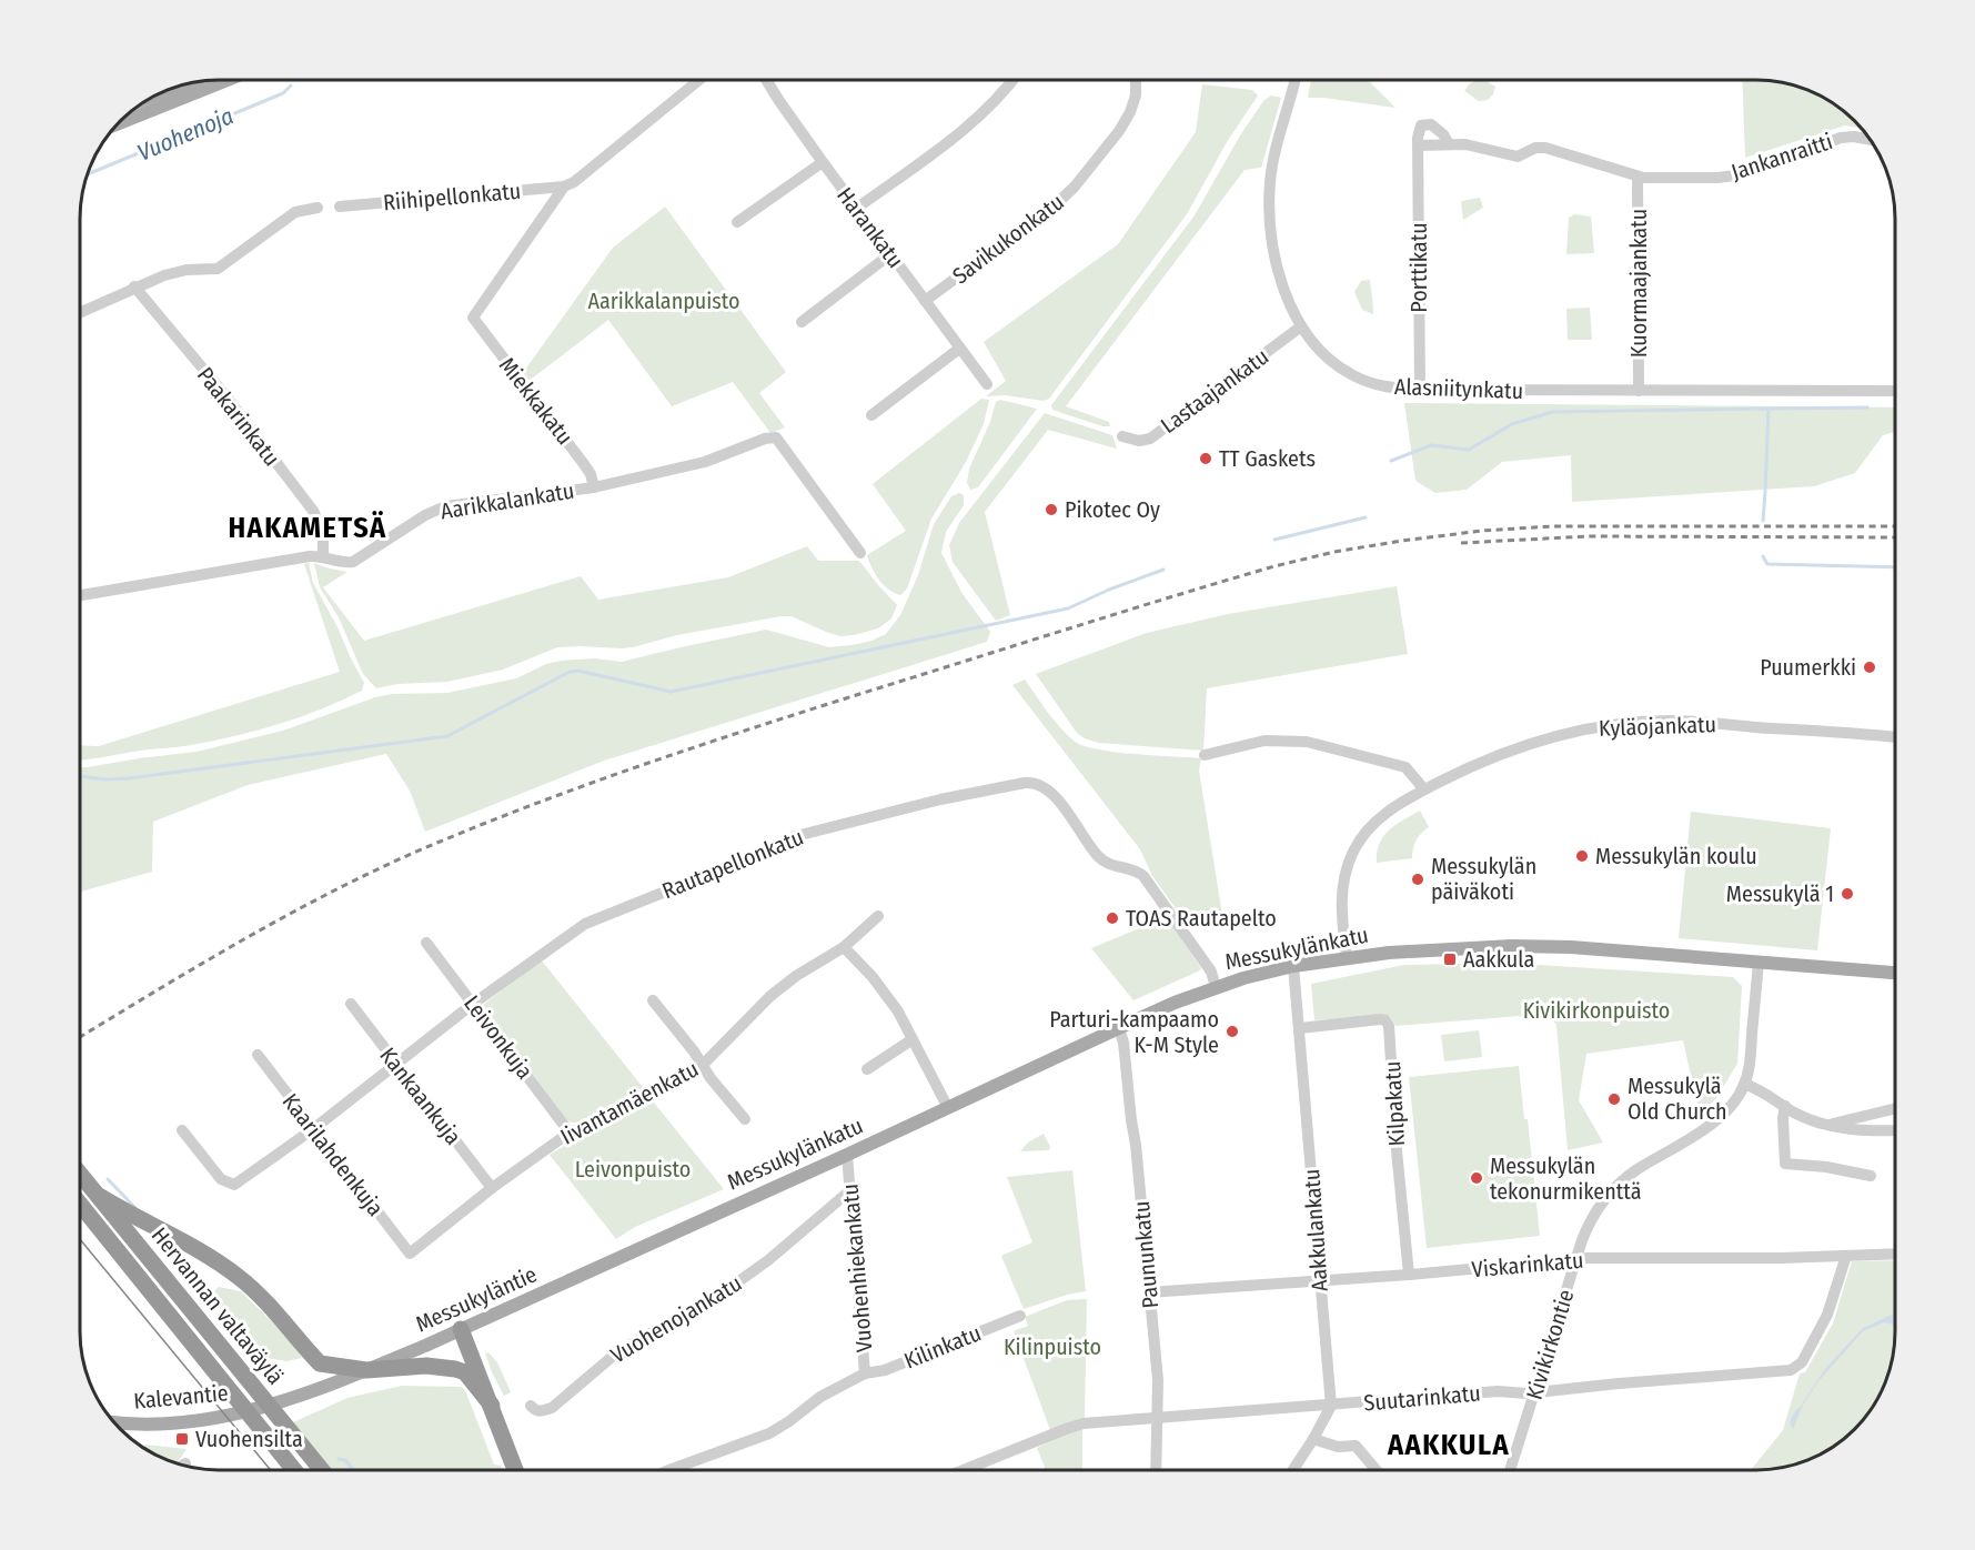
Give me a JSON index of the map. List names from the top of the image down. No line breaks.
{"streets":{"highway":["Hervannan valtaväylä"],"main road":["Messukylänkatu","Messukyläntie","Kalevantie"],"street":["Jankanraitti","Riihipellonkatu","Harankatu","Savikukonkatu","Porttikatu","Kuormaajankatu","Alasniitynkatu","Lastaajankatu","Miekkakatu","Paakarinkatu","Aarikkalankatu","Kyläojankatu","Rautapellonkatu","Leivonkuja","Kankaankuja","Iivantamäenkatu","Kilpakatu","Kaarilahdenkuja","Aakkulankatu","Paununkatu","Viskarinkatu","Vuohenhiekankatu","Vuohenojankatu","Kivikirkontie","Kilinkatu","Suutarinkatu"]},"crossings":[["Jankanraitti","Porttikatu"],["Jankanraitti","Kuormaajankatu"],["Riihipellonkatu","Miekkakatu"],["Harankatu","Savikukonkatu"],["Porttikatu","Alasniitynkatu"],["Kuormaajankatu","Alasniitynkatu"],["Alasniitynkatu","Lastaajankatu"],["Miekkakatu","Aarikkalankatu"],["Paakarinkatu","Aarikkalankatu"],["Kyläojankatu","Messukylänkatu"],["Rautapellonkatu","Messukylänkatu"],["Rautapellonkatu","Leivonkuja"],["Rautapellonkatu","Kankaankuja"],["Rautapellonkatu","Kaarilahdenkuja"],["Messukylänkatu","Aakkulankatu"],["Messukylänkatu","Paununkatu"],["Messukylänkatu","Vuohenhiekankatu"],["Messukylänkatu","Messukyläntie"],["Messukylänkatu","Kivikirkontie"],["Leivonkuja","Iivantamäenkatu"],["Kankaankuja","Iivantamäenkatu"],["Iivantamäenkatu","Kaarilahdenkuja"],["Kilpakatu","Aakkulankatu"],["Kilpakatu","Viskarinkatu"],["Aakkulankatu","Viskarinkatu"],["Aakkulankatu","Suutarinkatu"],["Paununkatu","Viskarinkatu"],["Paununkatu","Suutarinkatu"],["Viskarinkatu","Kivikirkontie"],["Viskarinkatu","Suutarinkatu"],["Vuohenhiekankatu","Vuohenojankatu"],["Vuohenhiekankatu","Kilinkatu"],["Messukyläntie","Kalevantie"],["Kivikirkontie","Suutarinkatu"]],"districts":["HAKAMETSÄ","AAKKULA"],"water":["Vuohenoja"],"parks":["Aarikkalanpuisto","Kivikirkonpuisto","Leivonpuisto","Kilinpuisto"],"places":{"other":["TT Gaskets","Pikotec Oy","Puumerkki","Messukylän koulu","Messukylän päiväkoti","Messukylä 1","TOAS Rautapelto","Parturi-kampaamo K-M Style","Messukylä Old Church","Messukylän tekonurmikenttä"],"transit":["Aakkula","Vuohensilta"]}}
